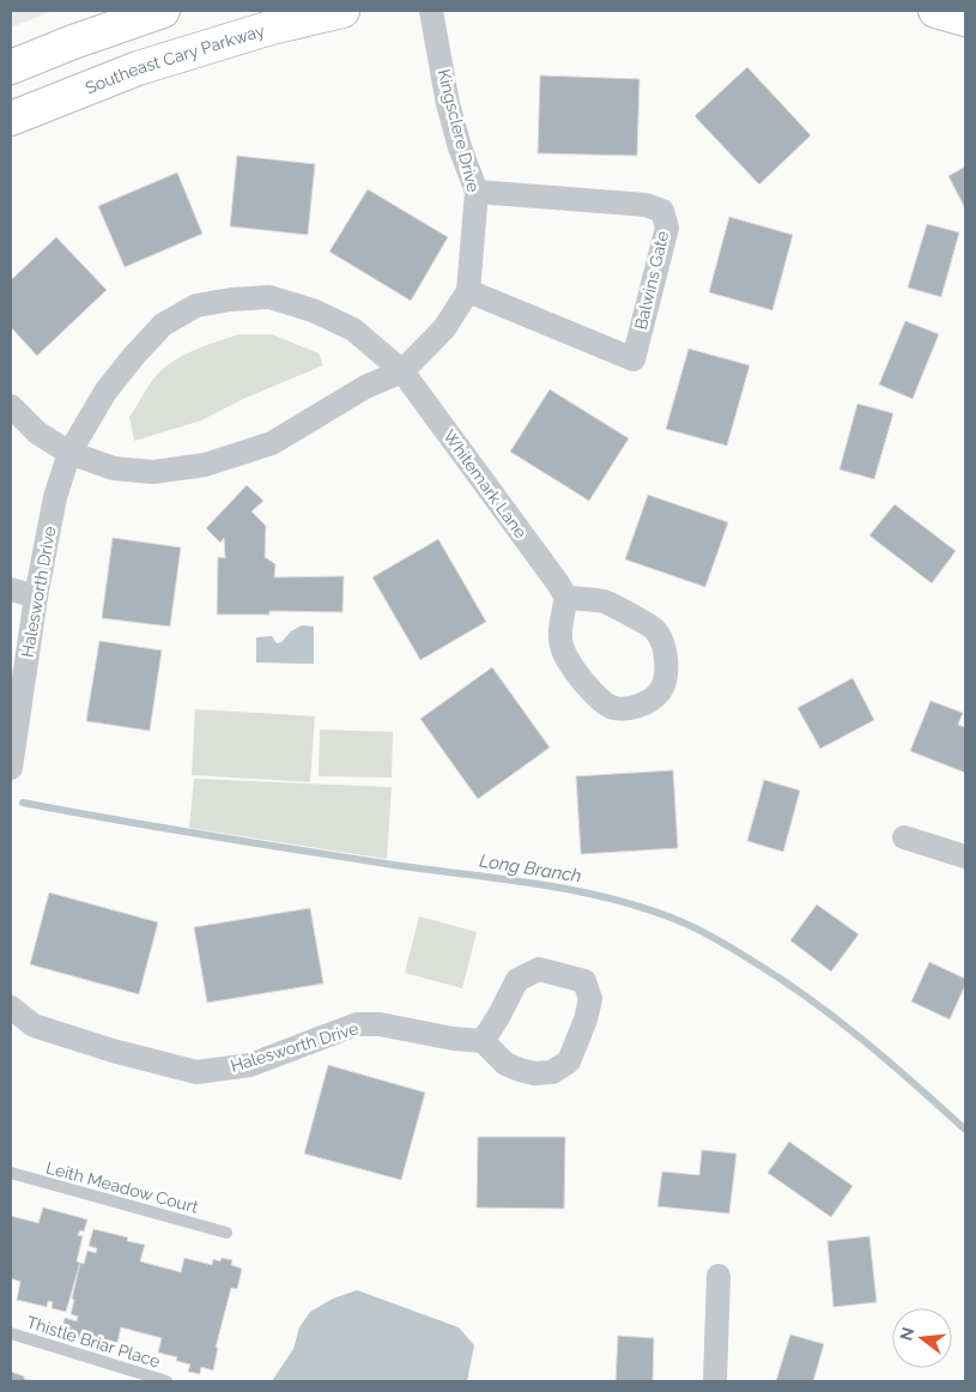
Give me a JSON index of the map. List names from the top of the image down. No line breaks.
{"streets":{"main road":["Southeast Cary Parkway"],"street":["Kingsclere Drive","Balwins Gate","Whitemark Lane","Halesworth Drive"],"lane":["Leith Meadow Court","Thistle Briar Place"]},"crossings":[["Kingsclere Drive","Balwins Gate"],["Kingsclere Drive","Whitemark Lane"],["Kingsclere Drive","Halesworth Drive"]],"water":["Long Branch"],"north":"left"}
